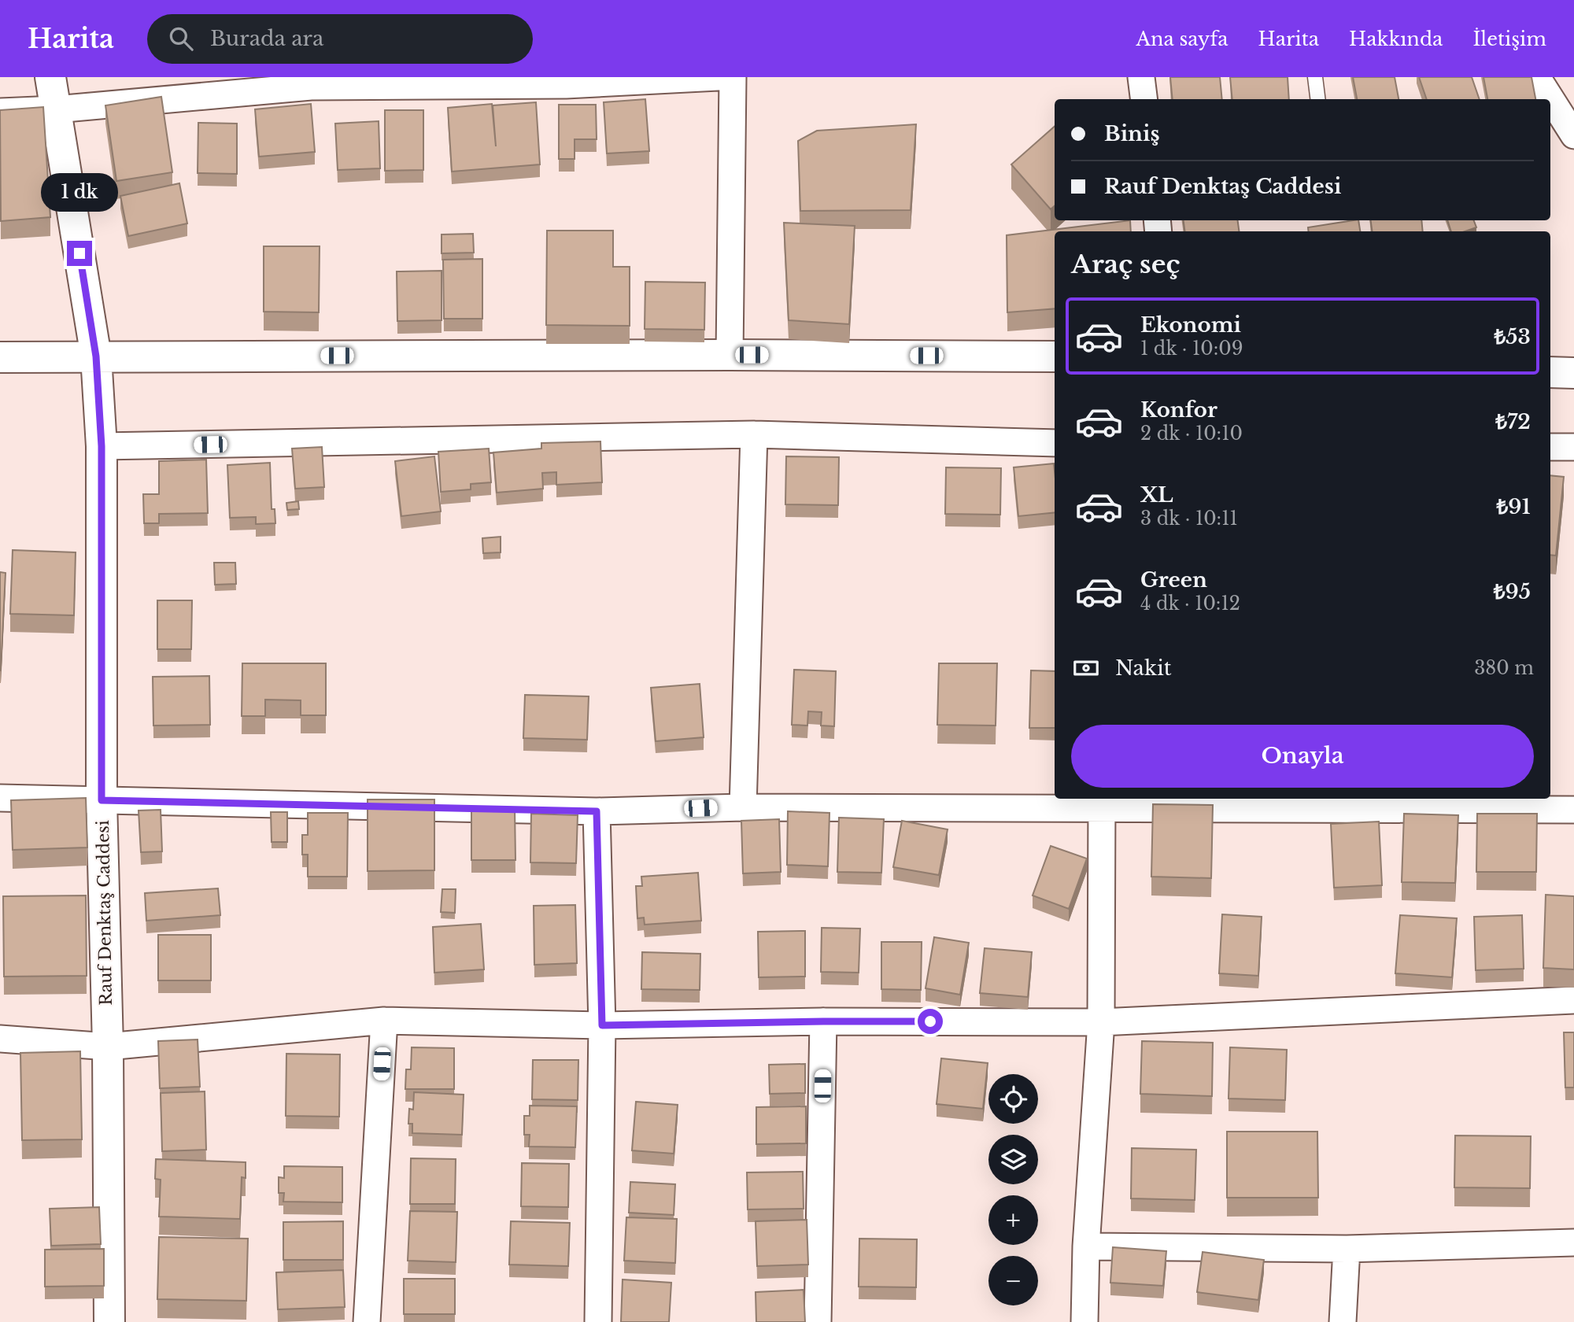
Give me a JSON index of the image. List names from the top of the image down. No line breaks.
{"streets":{"street":["Rauf Denktaş Caddesi"]},"page":{"header":"Harita","search":"Burada ara","nav":["Ana sayfa","Harita","Hakkında","İletişim"],"banner":["Biniş","Rauf Denktaş Caddesi"],"bubble":"1 dk","heading":"Araç seç","list":[{"name":"Ekonomi","note":"1 dk · 10:09","value":"₺53"},{"name":"Konfor","note":"2 dk · 10:10","value":"₺72"},{"name":"XL","note":"3 dk · 10:11","value":"₺91"},{"name":"Green","note":"4 dk · 10:12","value":"₺95"}],"pay":["Nakit","380 m"],"buttons":"Onayla","map_buttons":["+","−"]}}
